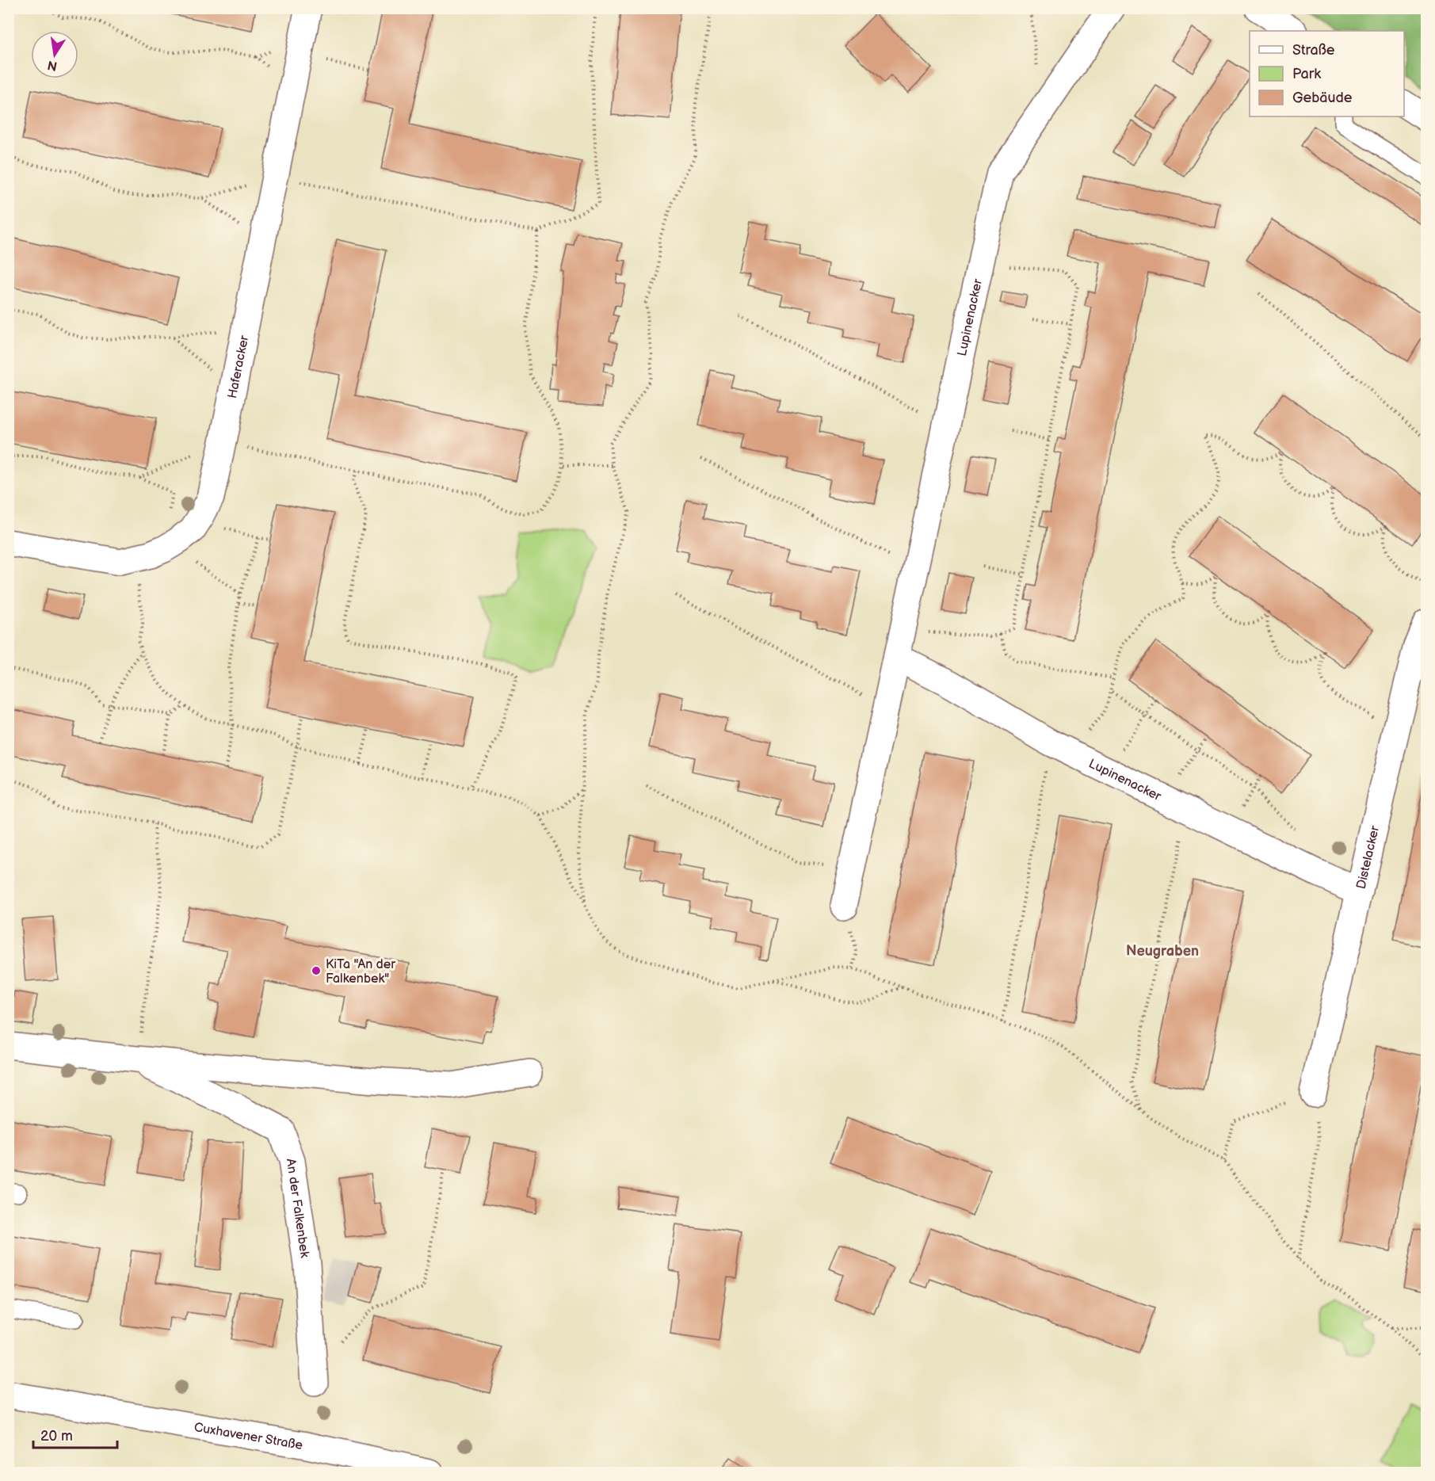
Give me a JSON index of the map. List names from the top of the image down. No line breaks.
{"streets":{"street":["Lupinenacker","Haferacker","Distelacker","An der Falkenbek","Cuxhavener Straße"]},"crossings":[["Lupinenacker","Distelacker"]],"districts":["Neugraben"],"places":["KiTa \"An der Falkenbek\""],"legend":["Straße","Park","Gebäude"],"scale_bar":"20 m","north":"bottom"}
